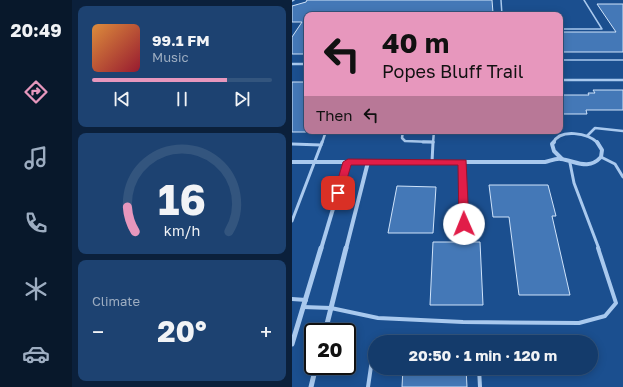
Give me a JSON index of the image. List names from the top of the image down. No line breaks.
{"page":{"tabs":"20:49","turn":["40 m","Popes Bluff Trail"],"song":["99.1 FM","Music"],"then":"Then","tile":"Climate","heat":["−","20°","+"],"limit":"20","trip":"20:50 · 1 min · 120 m","gauge":["16","km/h"]}}
